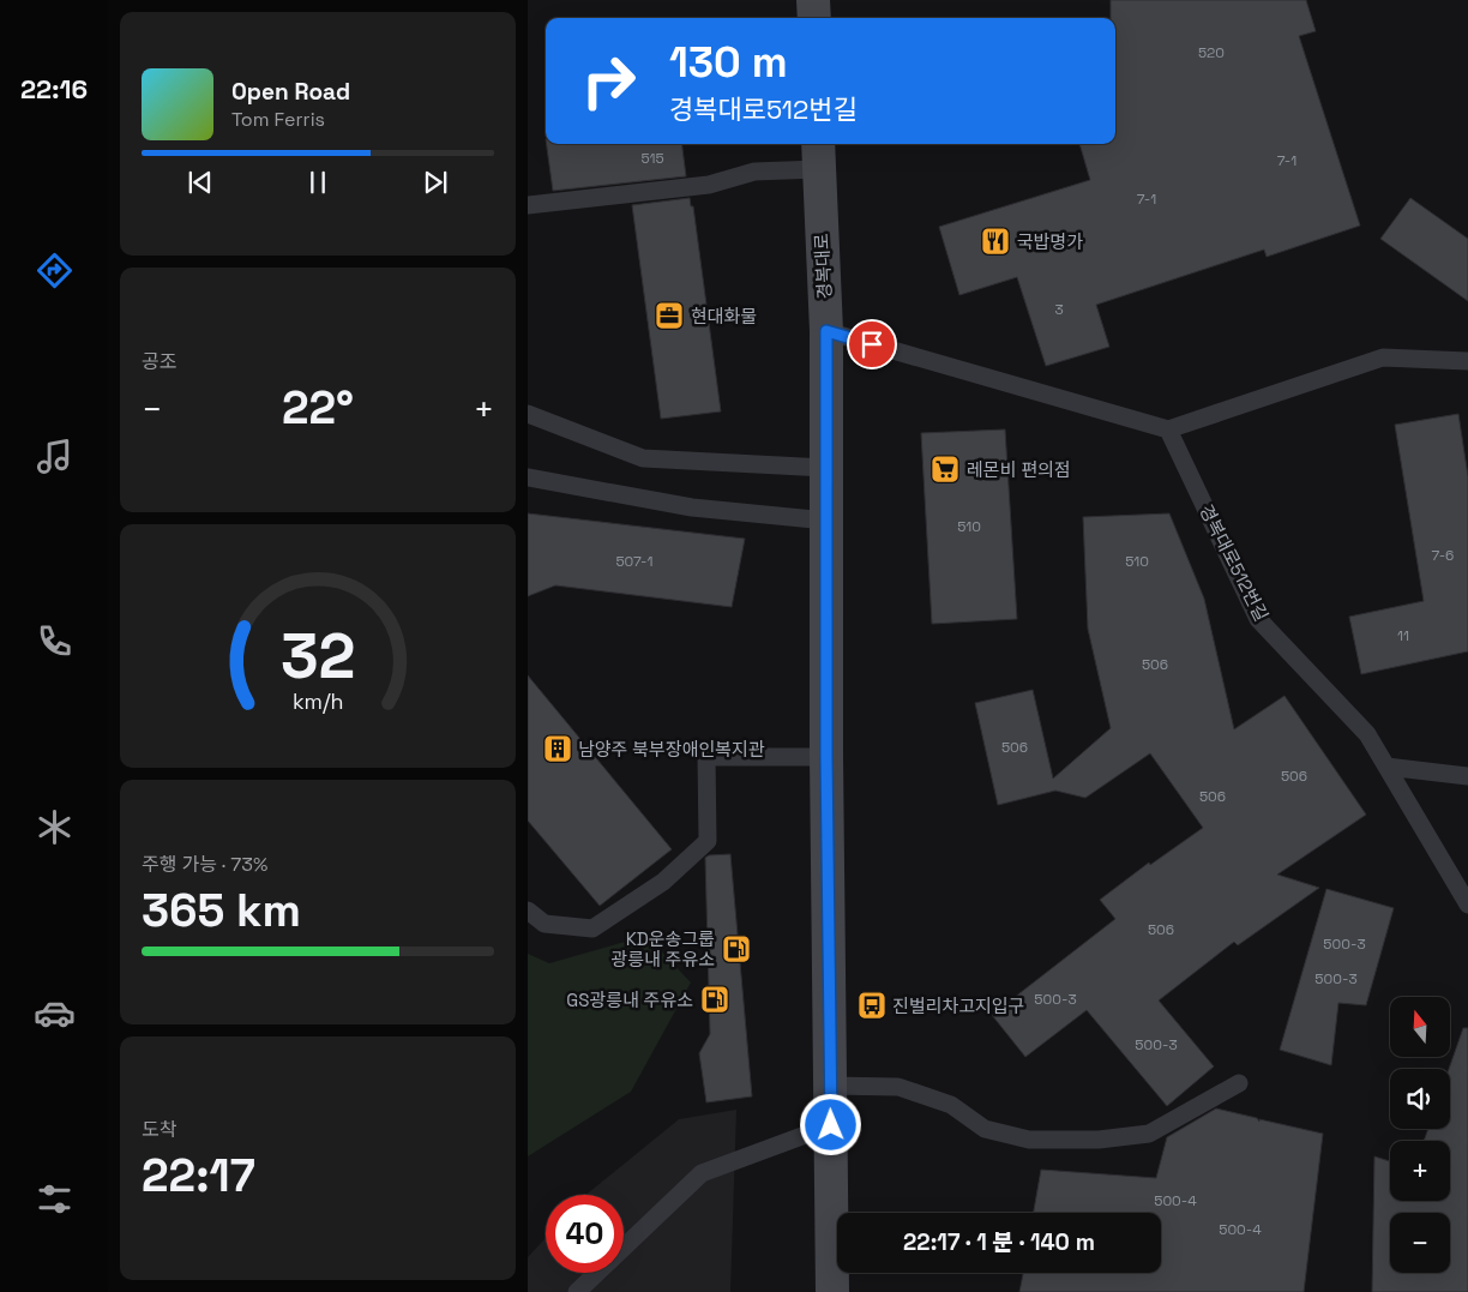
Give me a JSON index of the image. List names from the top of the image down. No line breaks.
{"streets":{"street":["경복대로"],"lane":["경복대로512번길"]},"places":{"restaurant":["국밥명가"],"office":["현대화물"],"supermarket":["레몬비 편의점"],"building":["남양주 북부장애인복지관"],"fuel station":["KD운송그룹 광릉내 주유소","GS광릉내 주유소"],"bus stop":["진벌리차고지입구"]},"house_numbers":["520","515","7-1","7-1","3","510","7-6","507-1","510","11","506","506","506","506","506","500-3","500-3","500-3","500-3","500-4","500-4"],"north":"top","page":{"tabs":"22:16","turn":["130 m","경복대로512번길"],"song":["Open Road","Tom Ferris"],"tile":["공조",["주행 가능 · 73%","365 km"],["도착","22:17"]],"heat":["−","22°","+"],"map_buttons":["+","−"],"limit":"40","trip":"22:17 · 1 분 · 140 m","gauge":["32","km/h"]}}
